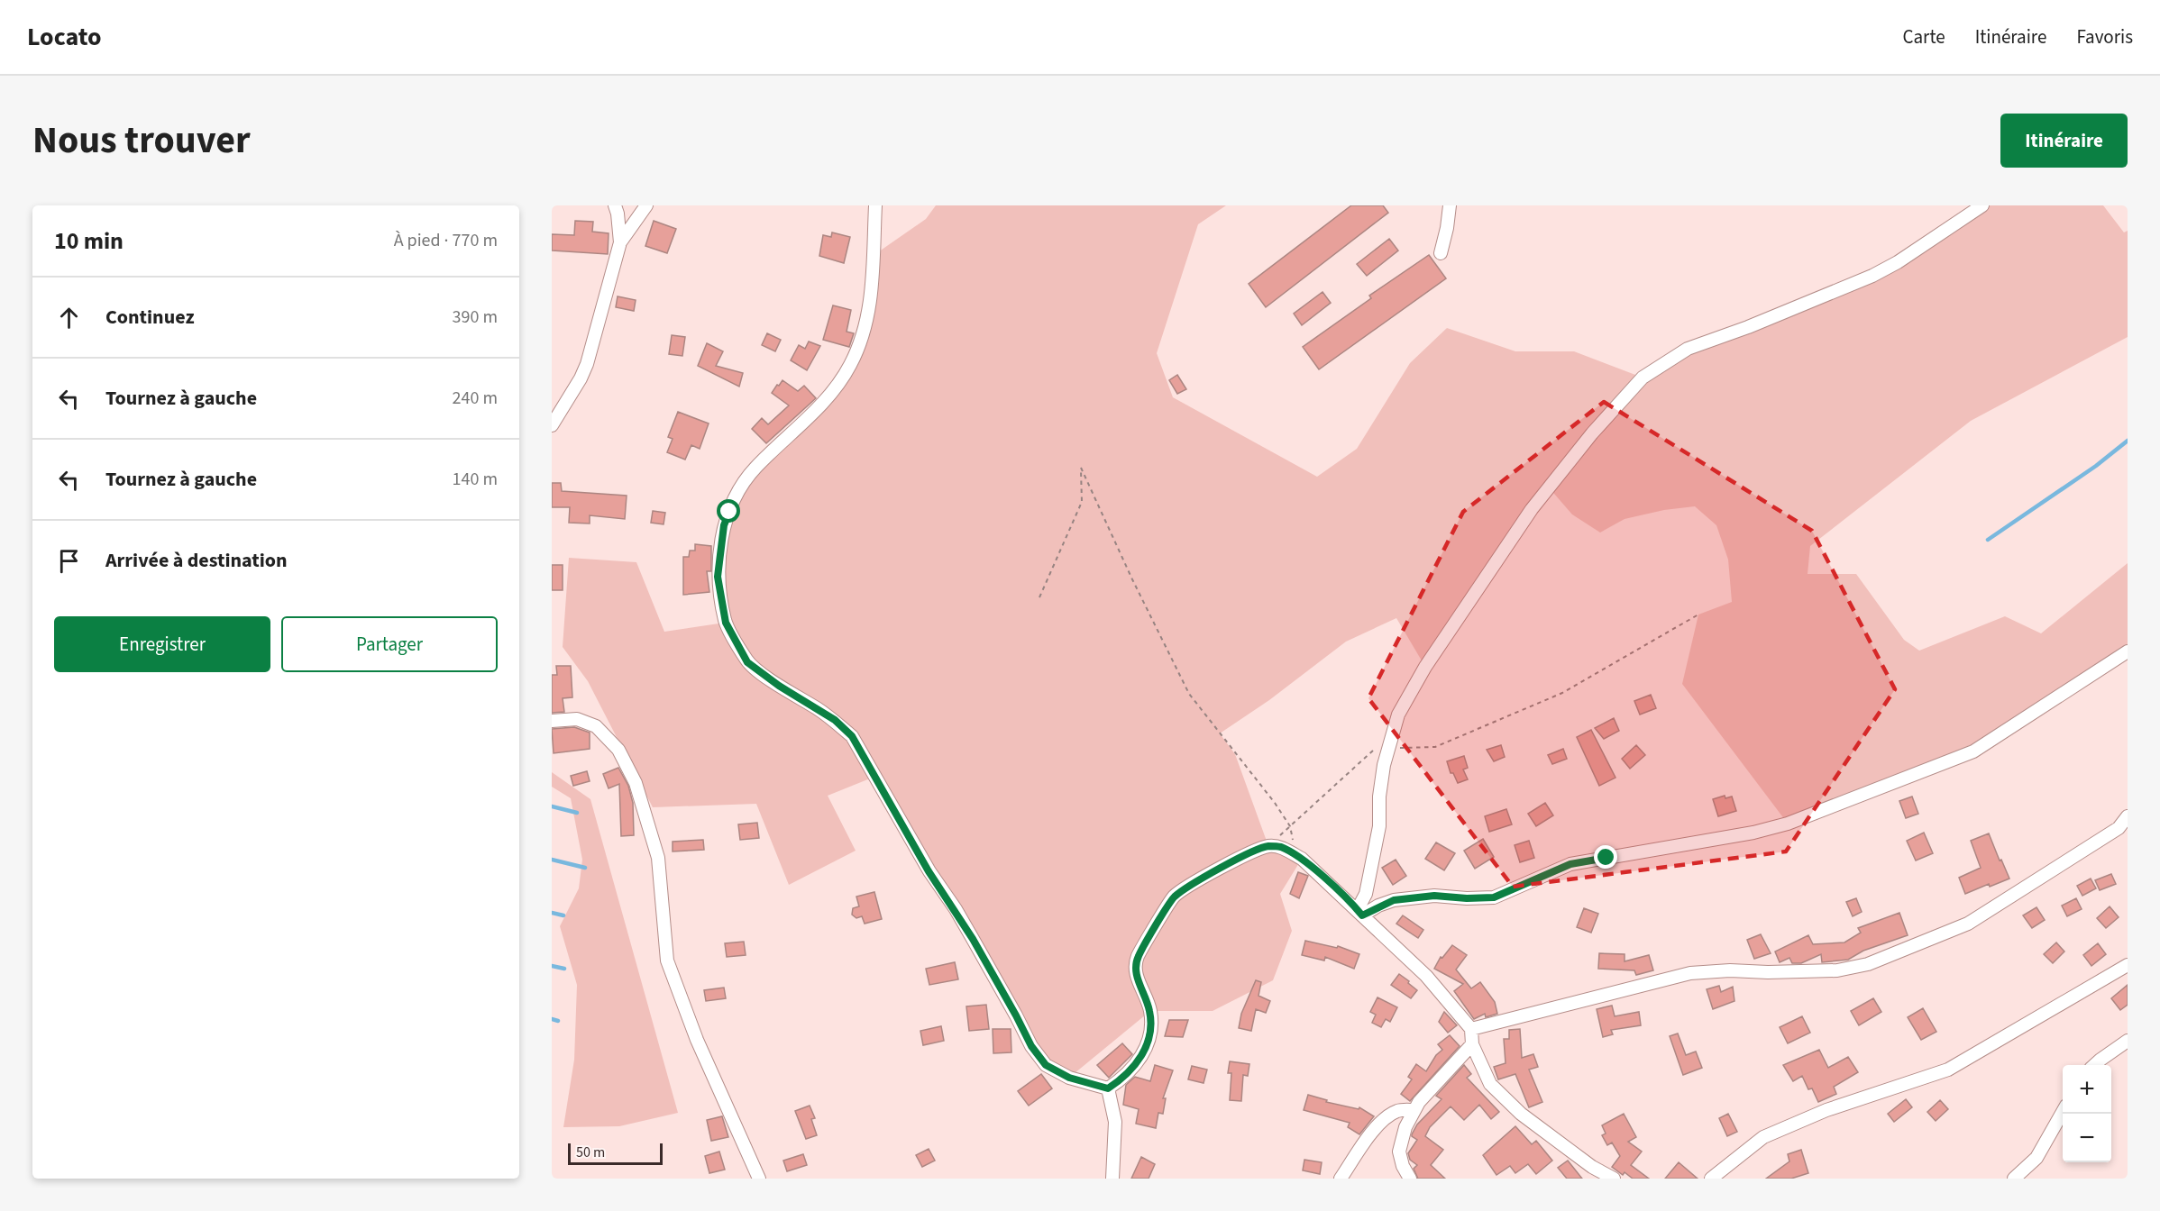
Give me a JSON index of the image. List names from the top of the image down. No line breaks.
{"scale_bar":"50 m","page":{"header":"Locato","nav":["Carte","Itinéraire","Favoris"],"title":"Nous trouver","buttons":["Itinéraire",["Enregistrer","Partager"]],"heading":["10 min","À pied · 770 m"],"list":[["Continuez","390 m"],["Tournez à gauche","240 m"],["Tournez à gauche","140 m"],"Arrivée à destination"],"map_buttons":["+","−"],"scale":"50 m"}}
